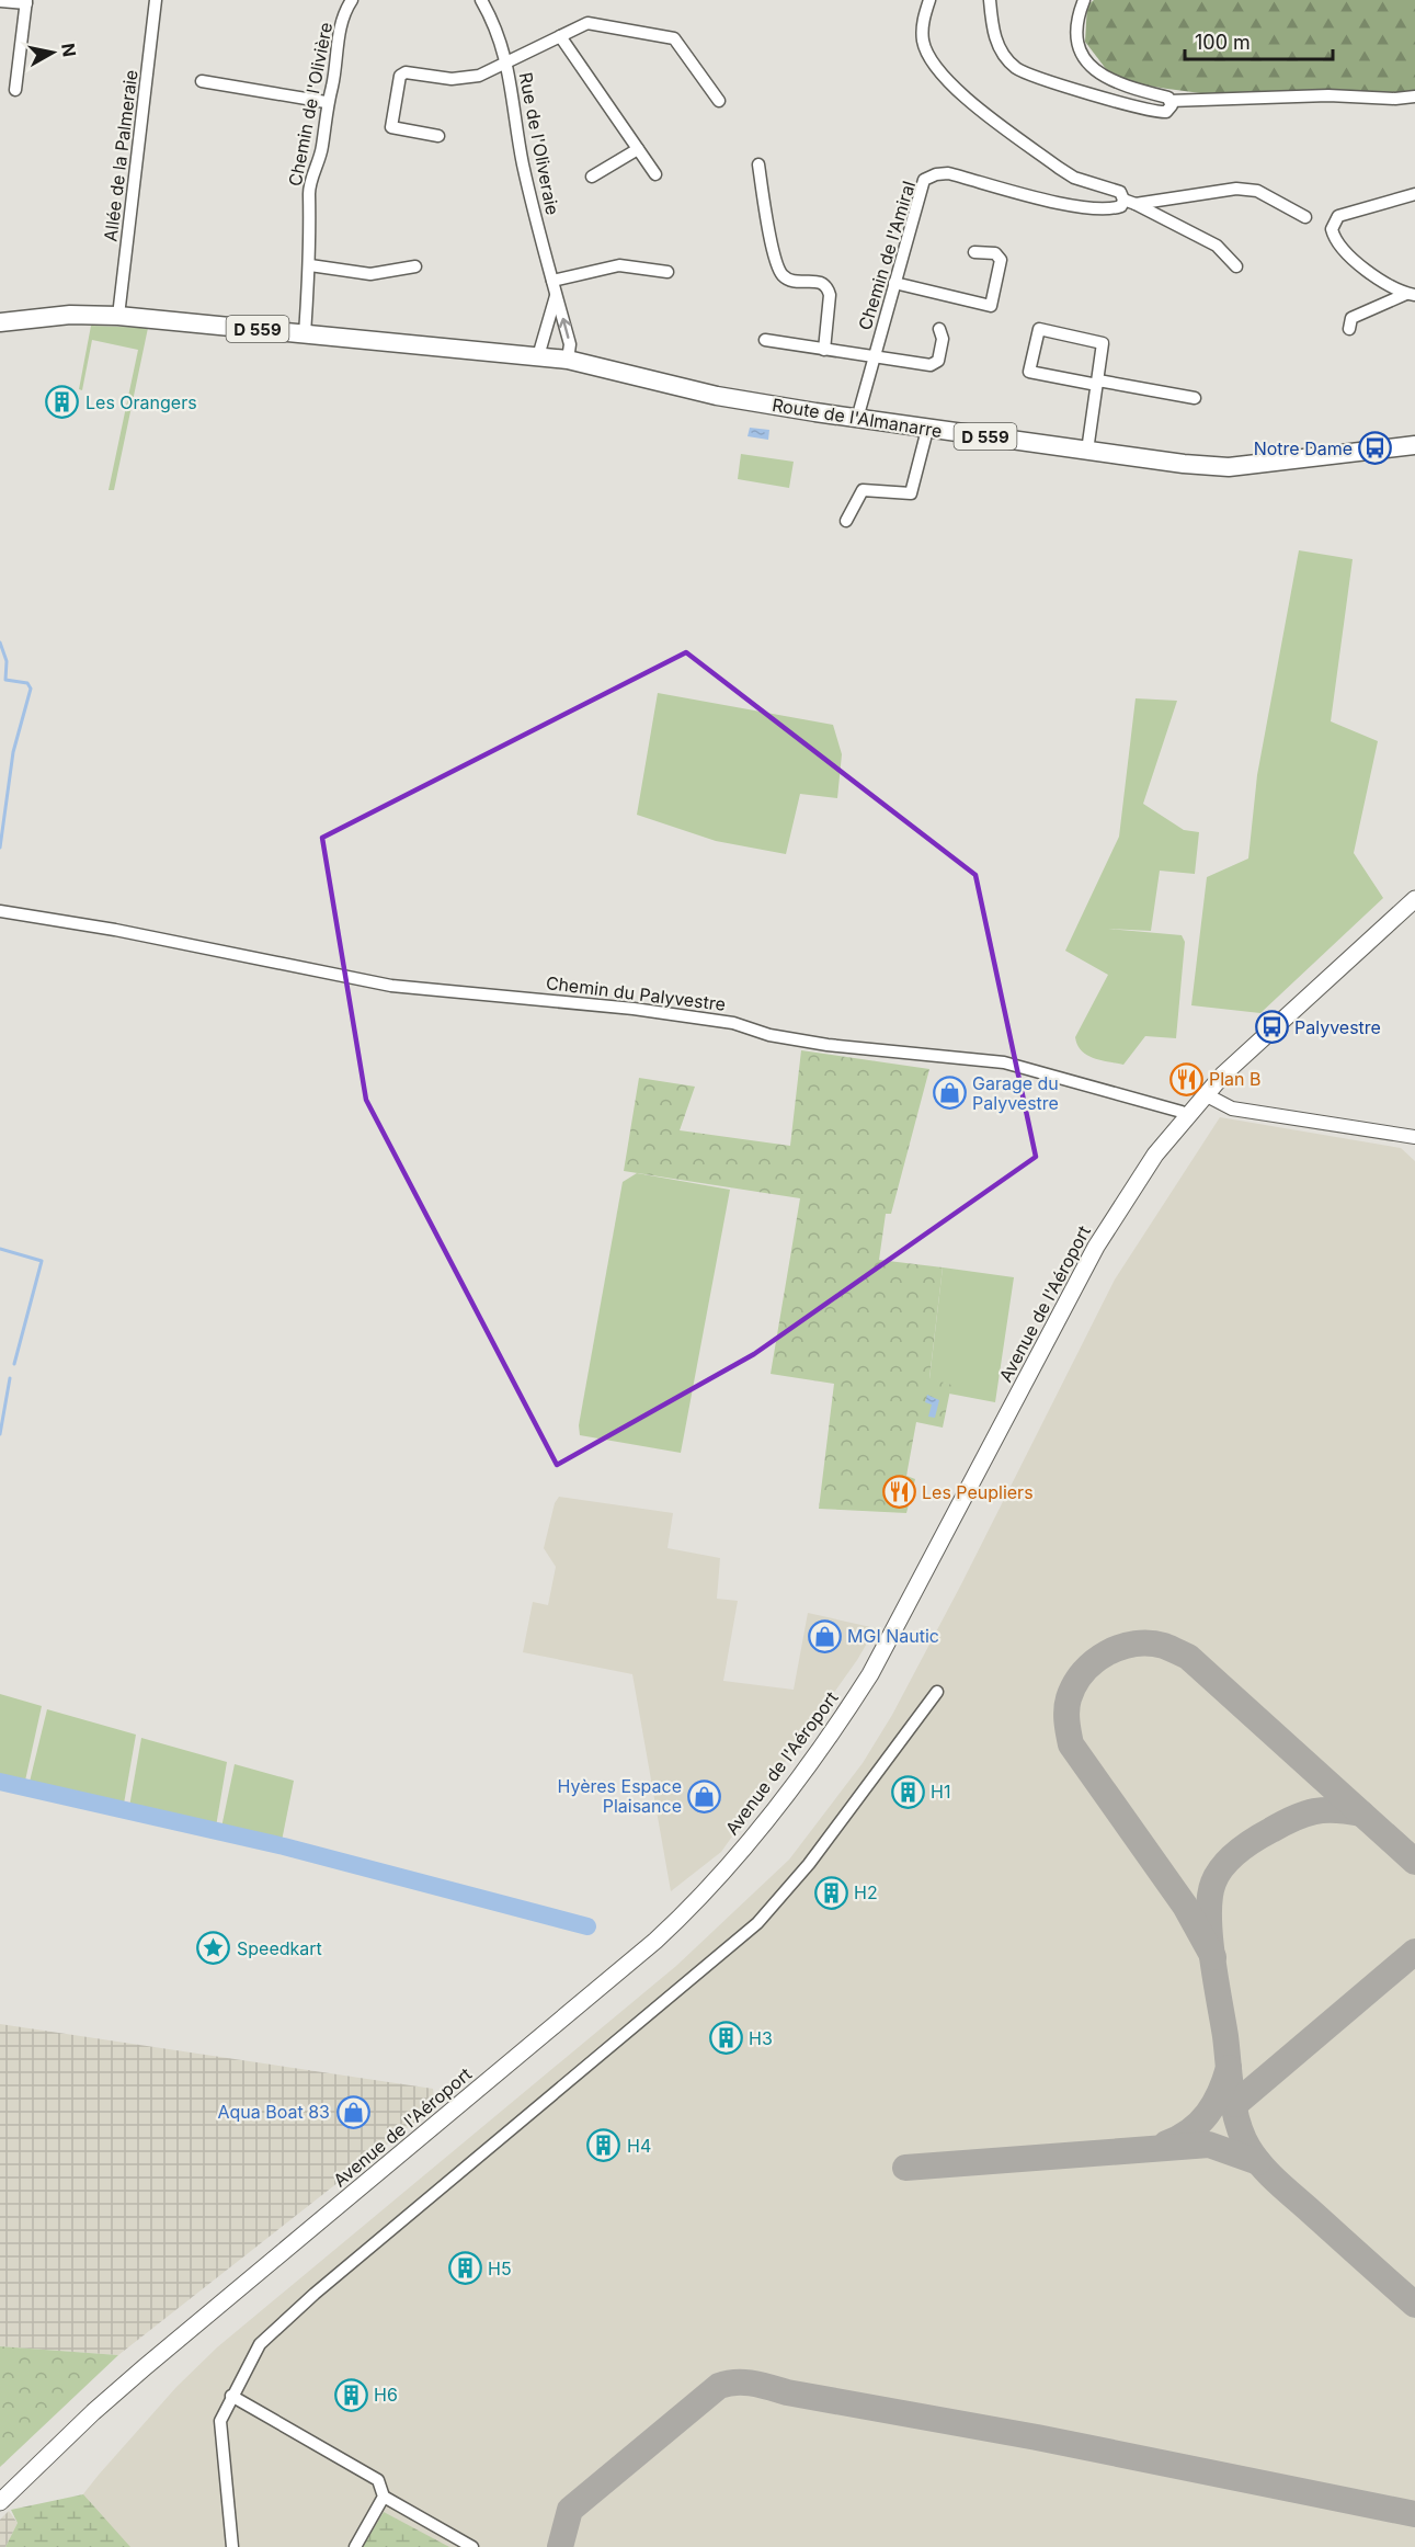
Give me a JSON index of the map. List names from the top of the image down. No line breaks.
{"streets":{"main road":["D 559","Route de l'Almanarre","Avenue de l'Aéroport"],"street":["Chemin de l'Olivière","Rue de l'Oliveraie","Allée de la Palmeraie","Chemin de l'Amiral","Chemin du Palyvestre"]},"crossings":[["Chemin de l'Olivière","D 559"],["Rue de l'Oliveraie","D 559"],["Rue de l'Oliveraie","Route de l'Almanarre"],["Allée de la Palmeraie","D 559"],["Chemin de l'Amiral","Route de l'Almanarre"],["D 559","Route de l'Almanarre"],["Chemin du Palyvestre","Avenue de l'Aéroport"]],"places":{"building":["Les Orangers","H1","H2","H3","H4","H5","H6"],"bus stop":["Notre Dame","Palyvestre"],"restaurant":["Plan B","Les Peupliers"],"shop":["Garage du Palyvestre","MGI Nautic","Hyères Espace Plaisance","Aqua Boat 83"],"place":["Speedkart"]},"scale_bar":"100 m","north":"right"}
